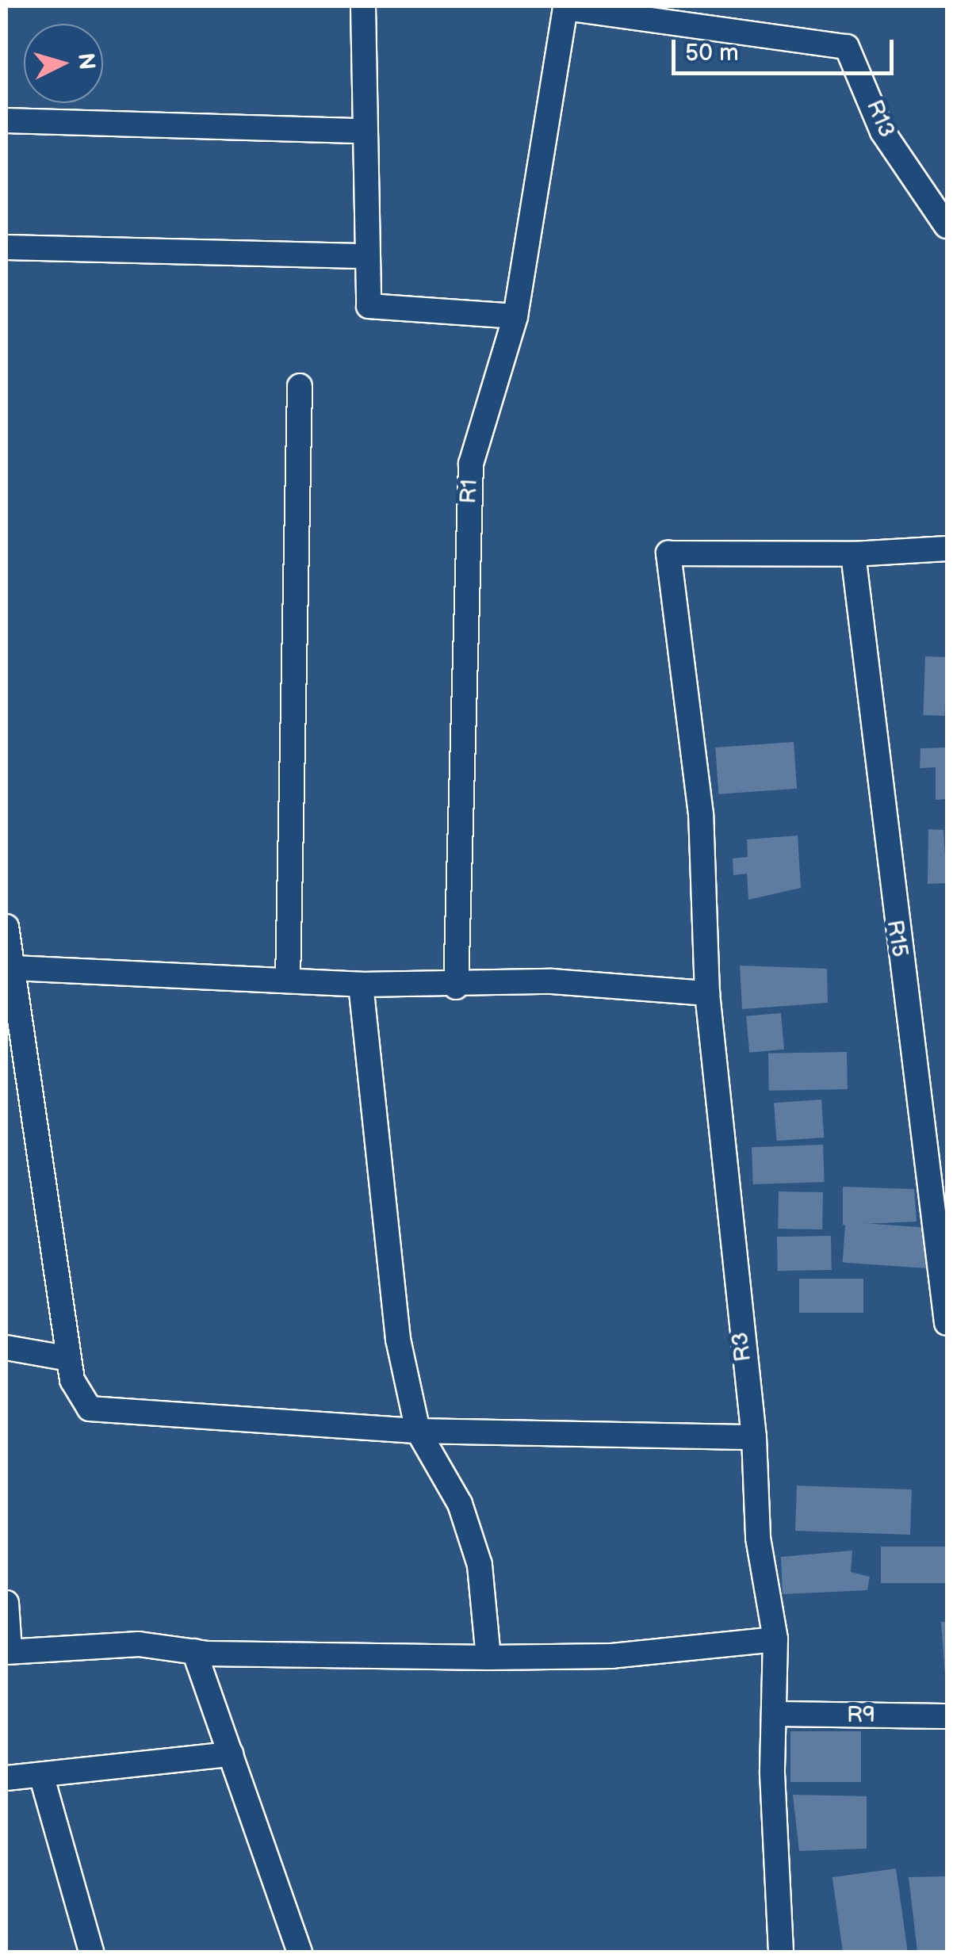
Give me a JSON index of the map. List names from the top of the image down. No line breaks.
{"streets":{"street":["R13","R1","R15","R3","R9"]},"crossings":[["R13","R1"],["R3","R9"]],"scale_bar":"50 m","north":"right"}
